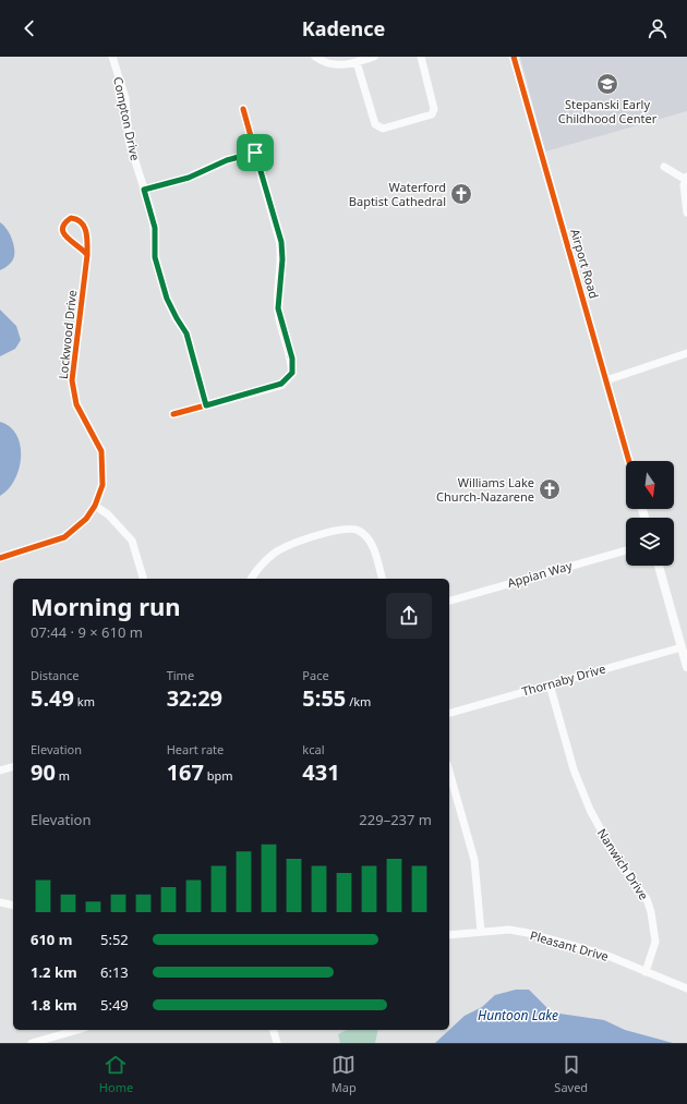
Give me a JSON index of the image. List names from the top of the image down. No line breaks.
{"streets":{"street":["Compton Drive","Airport Road","Lockwood Drive","Appian Way","Thornaby Drive","Nanwich Drive","Pleasant Drive"]},"crossings":[["Thornaby Drive","Nanwich Drive"],["Nanwich Drive","Pleasant Drive"]],"water":["Huntoon Lake"],"places":{"school or university":["Stepanski Early Childhood Center"],"church":["Waterford Baptist Cathedral","Williams Lake Church-Nazarene"]},"north":"bottom","page":{"header":"Kadence","heading":["Morning run","07:44 · 9 × 610 m"],"stats":[["Distance","5.49 km"],["Time","32:29"],["Pace","5:55 /km"],["Elevation","90 m"],["Heart rate","167 bpm"],["kcal","431"]],"chart":["Elevation","229–237 m"],"list":[{"name":"610 m","note":"5:52"},{"name":"1.2 km","note":"6:13"},{"name":"1.8 km","note":"5:49"}],"tabs":["Home","Map","Saved"]}}
